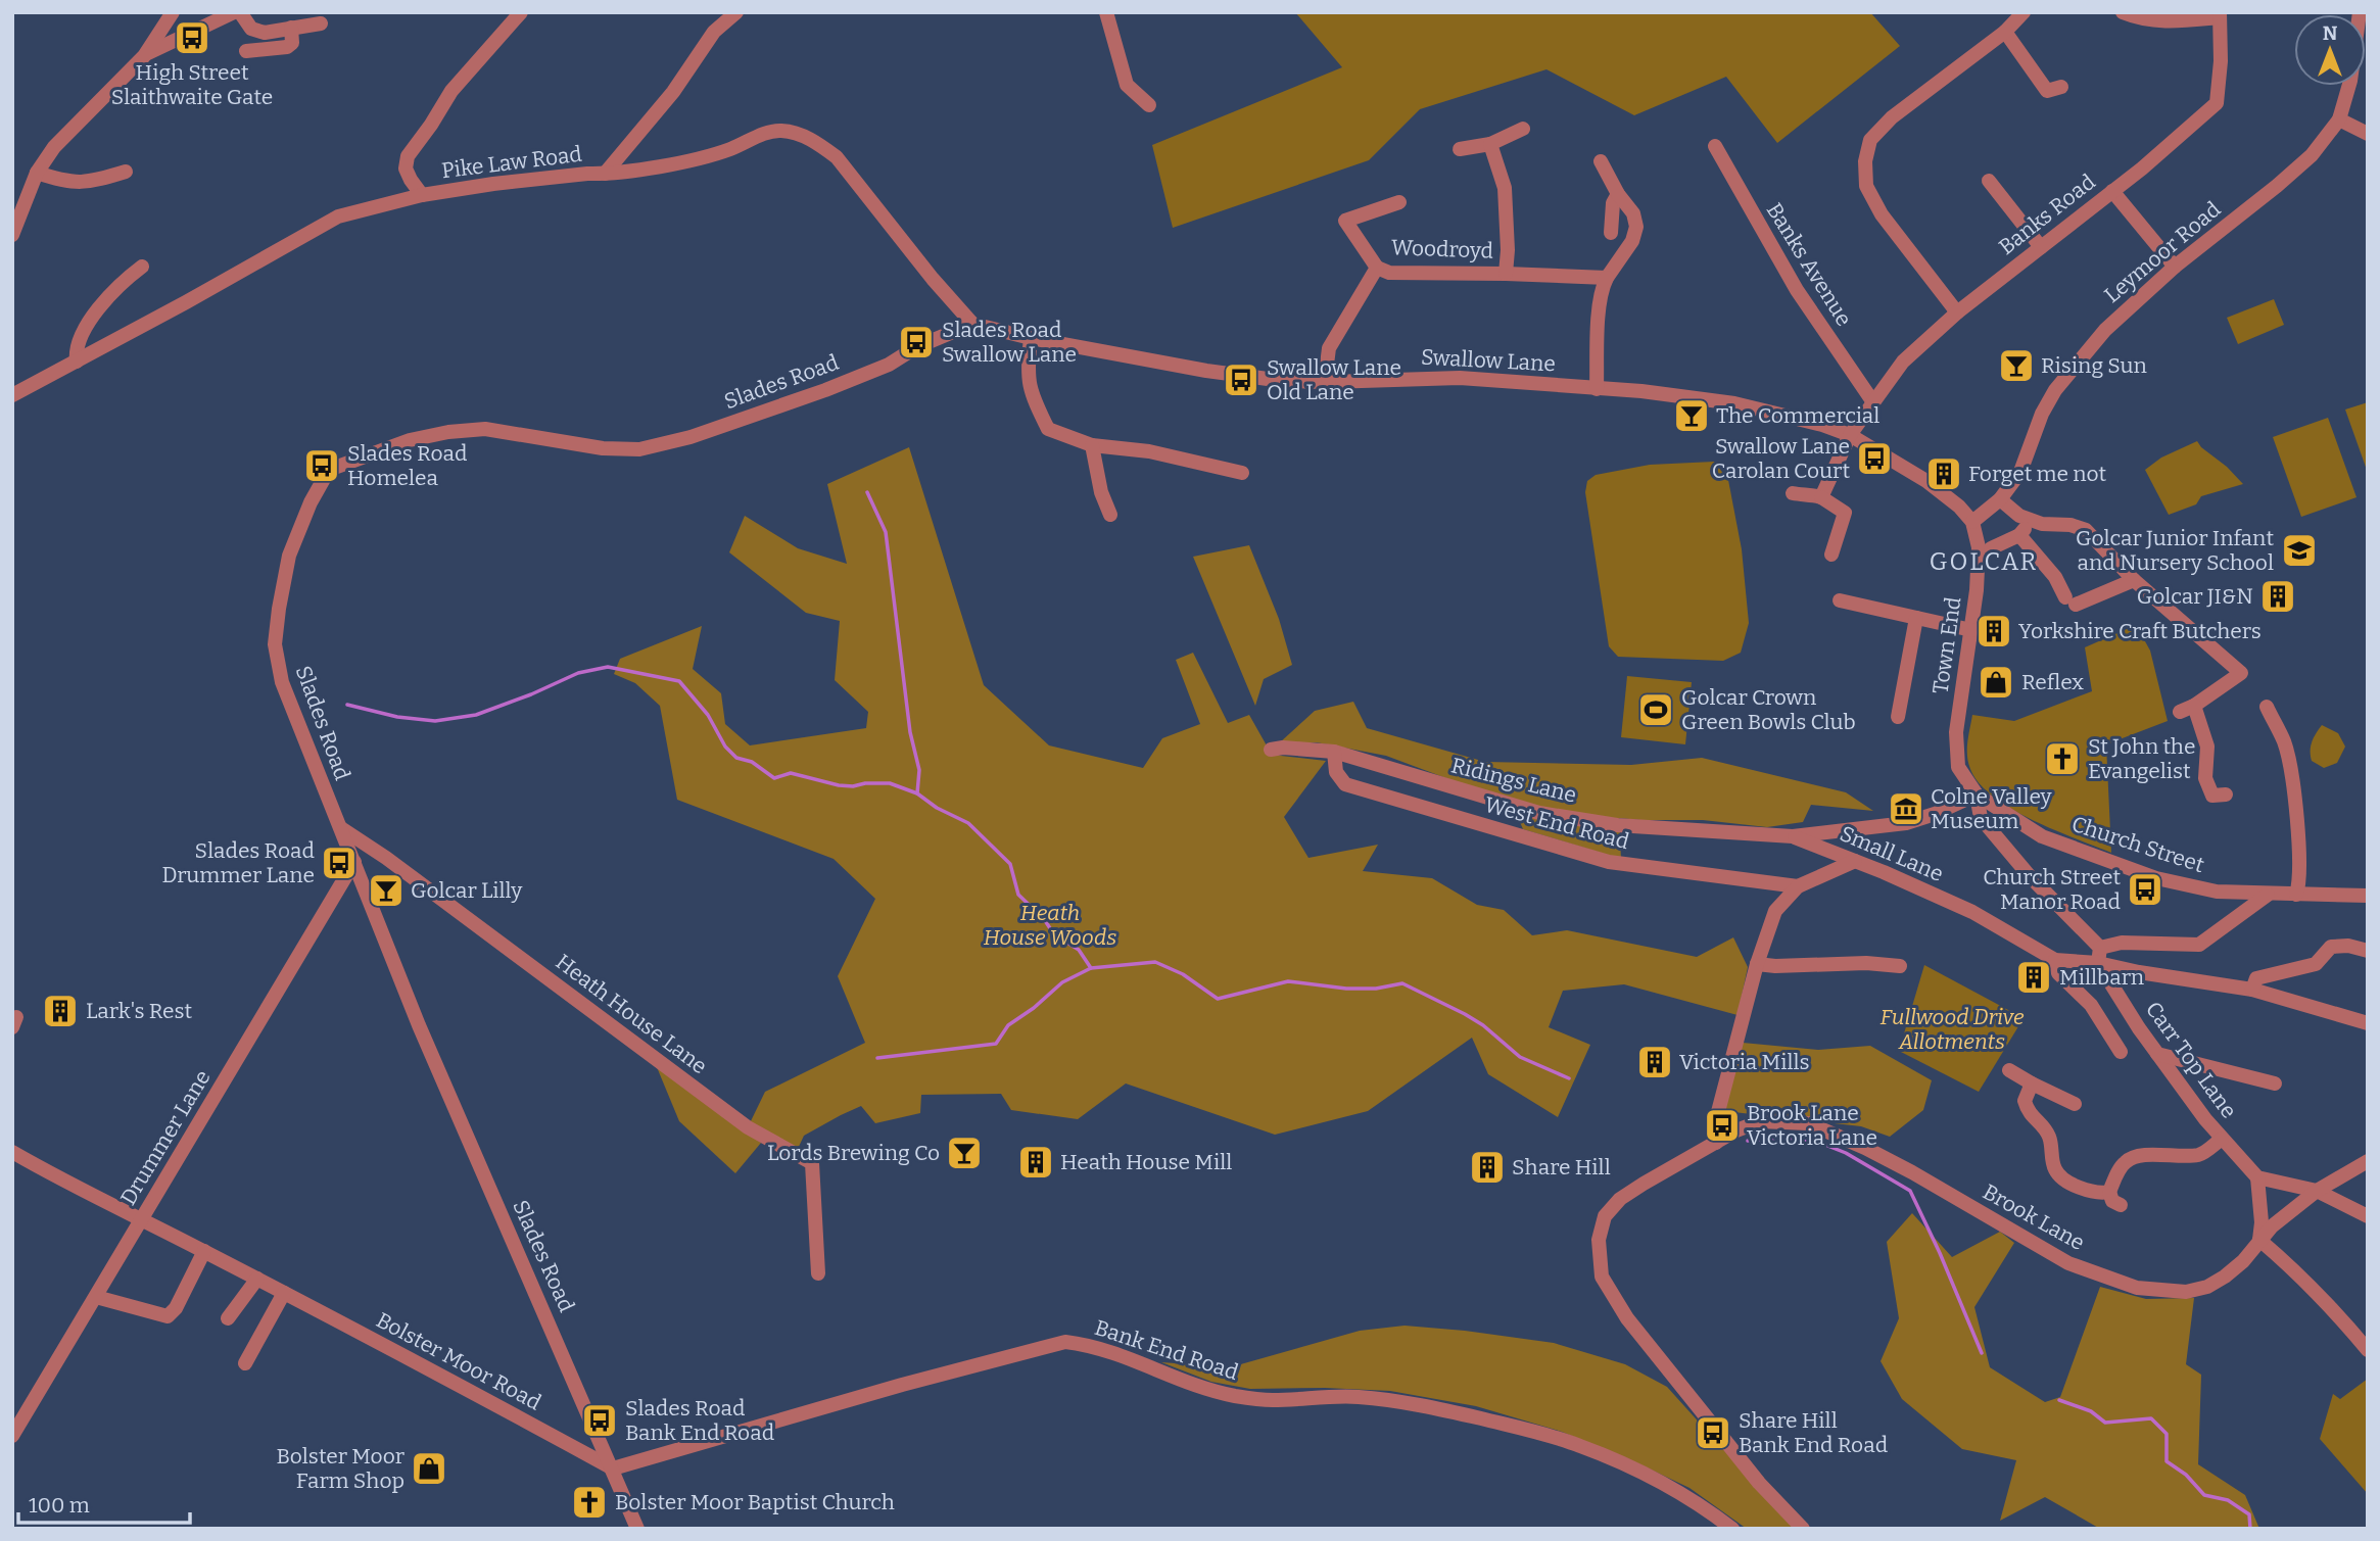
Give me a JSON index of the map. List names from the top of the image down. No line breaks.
{"streets":{"street":["Pike Law Road","Banks Road","Woodroyd","Leymoor Road","Banks Avenue","Swallow Lane","Slades Road","Town End","Ridings Lane","West End Road","Church Street","Small Lane","Heath House Lane","Carr Top Lane","Drummer Lane","Brook Lane","Bank End Road","Bolster Moor Road"]},"crossings":[["Pike Law Road","Swallow Lane"],["Pike Law Road","Slades Road"],["Banks Road","Banks Avenue"],["Banks Road","Swallow Lane"],["Woodroyd","Swallow Lane"],["Leymoor Road","Swallow Lane"],["Leymoor Road","Town End"],["Swallow Lane","Slades Road"],["Swallow Lane","Town End"],["Slades Road","Heath House Lane"],["Slades Road","Drummer Lane"],["Slades Road","Bank End Road"],["Slades Road","Bolster Moor Road"],["Town End","Church Street"],["Ridings Lane","West End Road"],["Ridings Lane","Small Lane"],["Church Street","Carr Top Lane"],["Drummer Lane","Bolster Moor Road"],["Bank End Road","Bolster Moor Road"]],"districts":["GOLCAR"],"parks":["Heath House Woods","Fullwood Drive Allotments"],"places":{"bus stop":["High Street Slaithwaite Gate","Slades Road Swallow Lane","Swallow Lane Old Lane","Swallow Lane Carolan Court","Slades Road Homelea","Slades Road Drummer Lane","Church Street Manor Road","Brook Lane Victoria Lane","Slades Road Bank End Road","Share Hill Bank End Road"],"bar":["Rising Sun","The Commercial","Golcar Lilly","Lords Brewing Co"],"building":["Forget me not","Golcar JI&N","Yorkshire Craft Butchers","Millbarn","Lark's Rest","Victoria Mills","Heath House Mill","Share Hill"],"school or university":["Golcar Junior Infant and Nursery School"],"shop":["Reflex","Bolster Moor Farm Shop"],"sports":["Golcar Crown Green Bowls Club"],"church":["St John the Evangelist","Bolster Moor Baptist Church"],"museum":["Colne Valley Museum"]},"scale_bar":"100 m","north":"top"}
